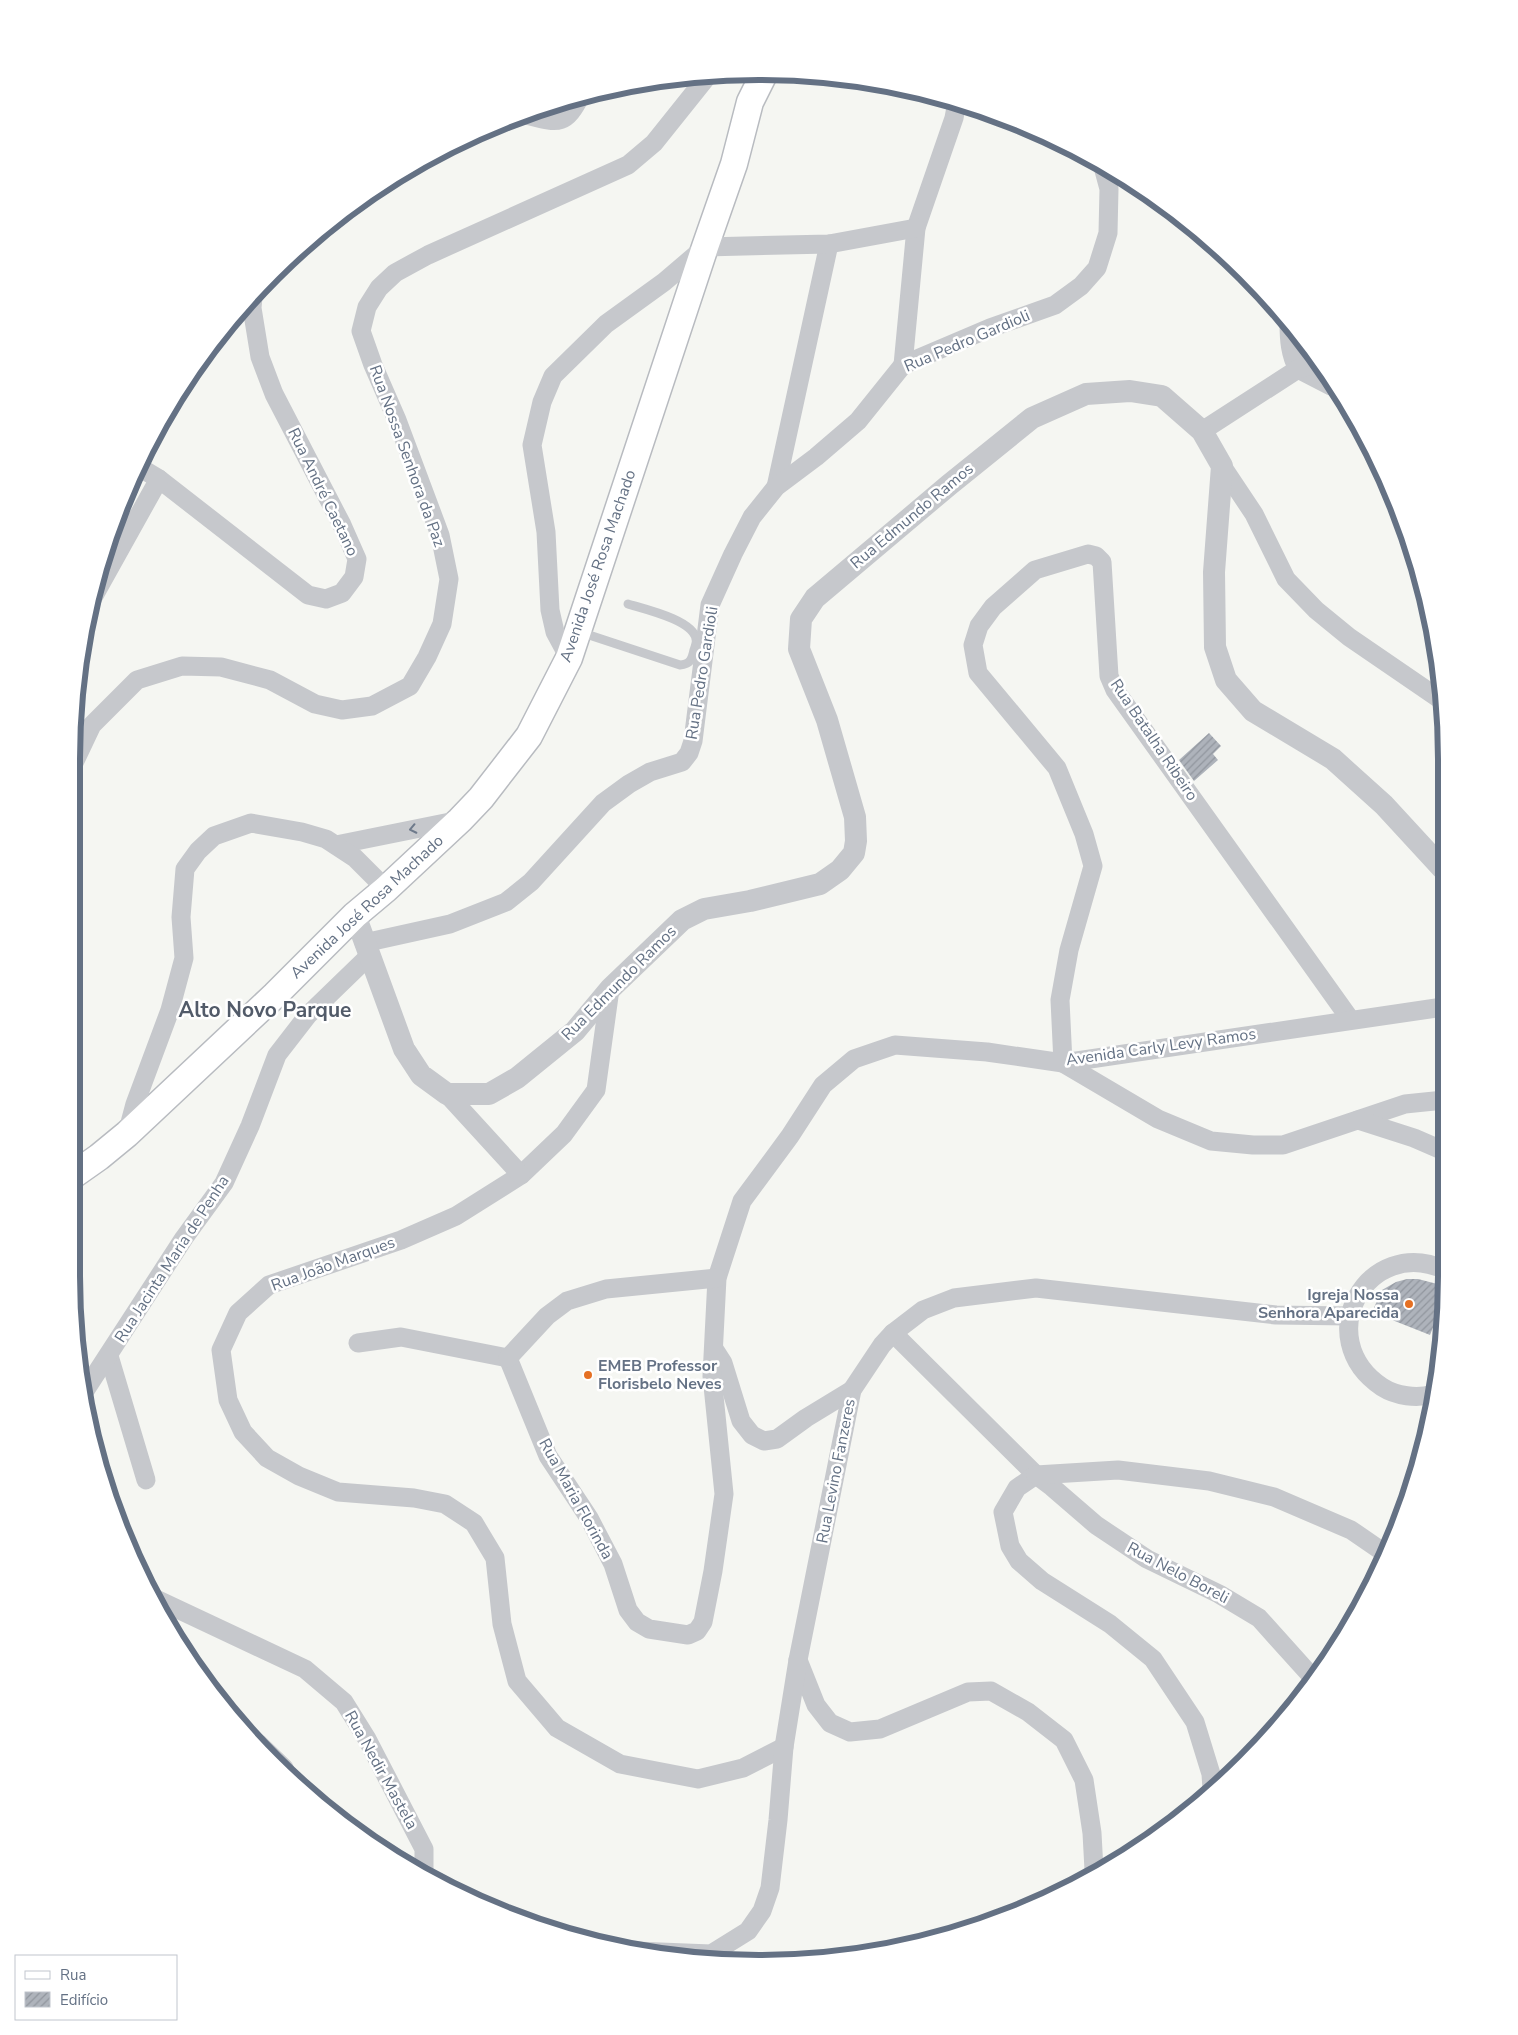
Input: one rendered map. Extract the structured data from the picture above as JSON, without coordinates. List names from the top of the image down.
{
  "streets": {
    "main road": ["Avenida José Rosa Machado"],
    "street": [
      "Rua Pedro Gardioli",
      "Rua Nossa Senhora da Paz",
      "Rua André Caetano",
      "Rua Edmundo Ramos",
      "Rua Batalha Ribeiro",
      "Avenida Carly Levy Ramos",
      "Rua Jacinta Maria de Penha",
      "Rua João Marques",
      "Rua Levino Fanzeres",
      "Rua Maria Florinda",
      "Rua Nelo Boreli",
      "Rua Nedir Mastela"
    ]
  },
  "crossings": [
    ["Rua Pedro Gardioli", "Rua Jacinta Maria de Penha"],
    ["Rua Edmundo Ramos", "Rua João Marques"],
    ["Rua Batalha Ribeiro", "Avenida Carly Levy Ramos"],
    ["Avenida Carly Levy Ramos", "Rua Maria Florinda"],
    ["Rua João Marques", "Rua Levino Fanzeres"],
    ["Rua Levino Fanzeres", "Rua Nelo Boreli"]
  ],
  "districts": ["Alto Novo Parque"],
  "places": ["Igreja Nossa Senhora Aparecida", "EMEB Professor Florisbelo Neves"],
  "legend": ["Rua", "Edifício"]
}
